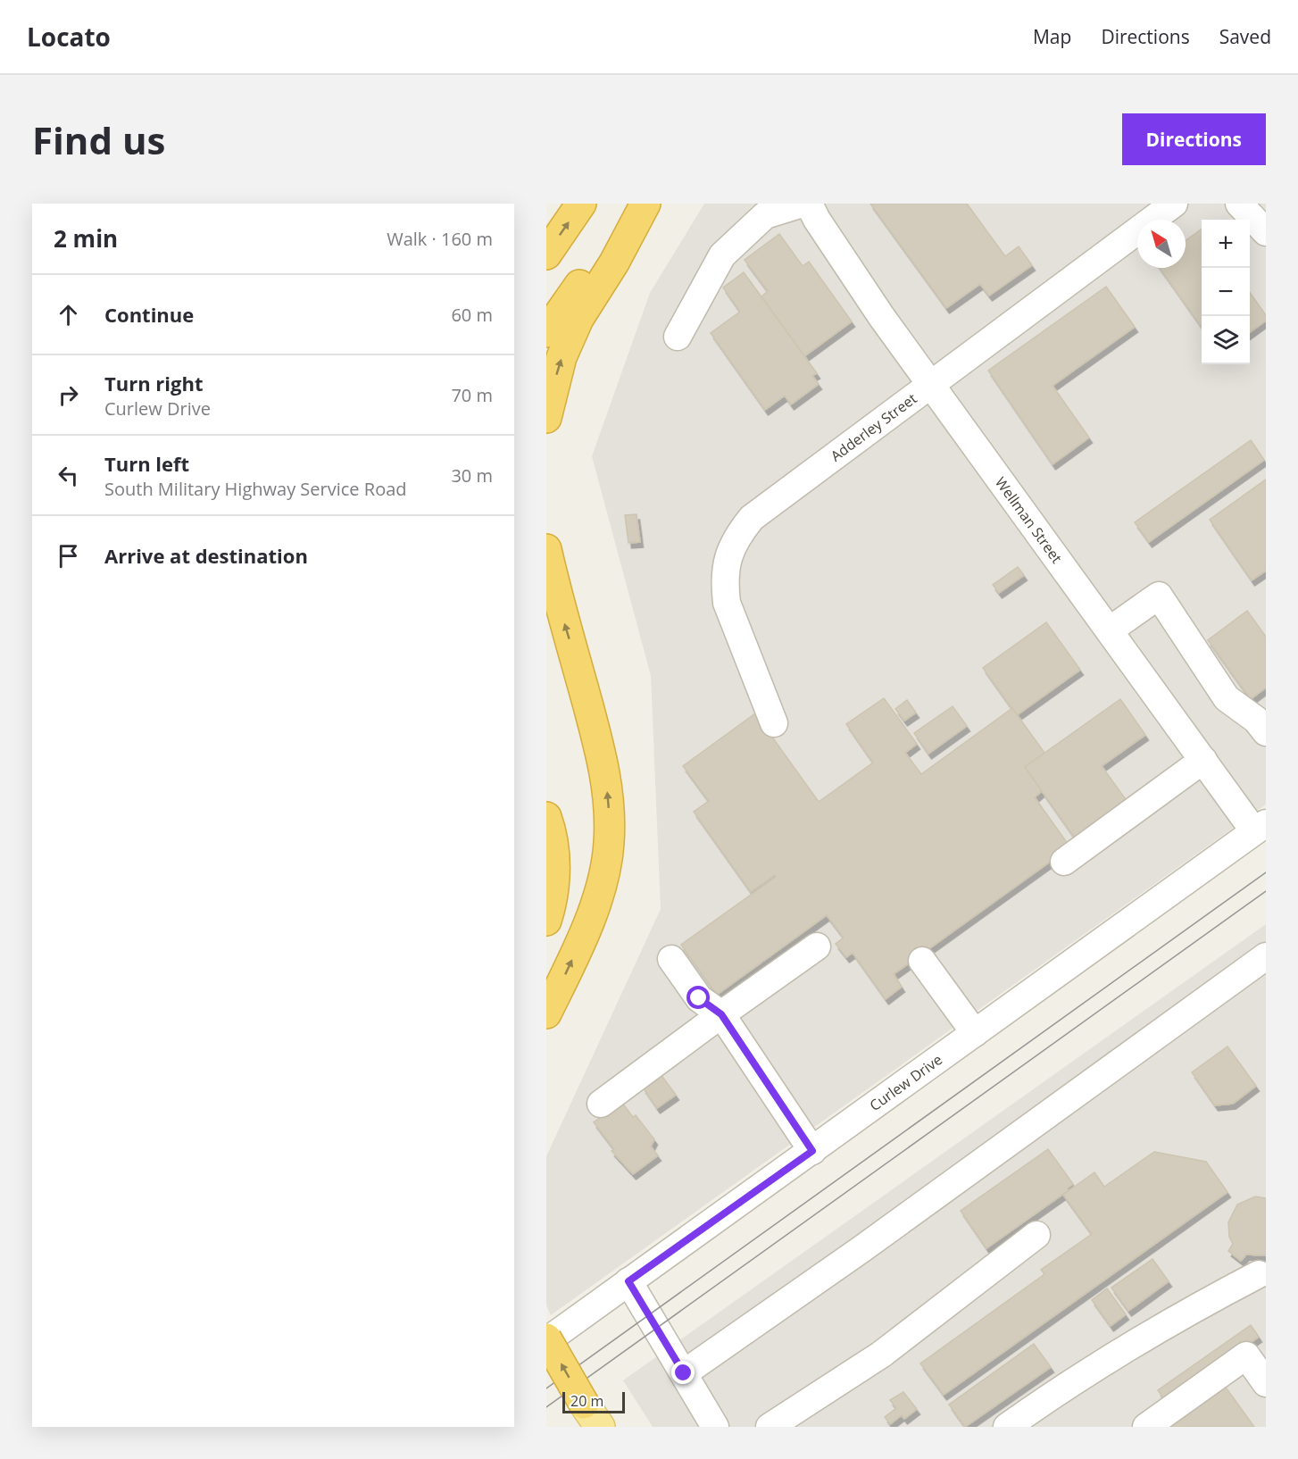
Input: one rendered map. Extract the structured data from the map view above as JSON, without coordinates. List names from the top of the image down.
{
  "streets": {
    "street": ["Adderley Street", "Wellman Street", "Curlew Drive"]
  },
  "crossings": [
    ["Adderley Street", "Wellman Street"],
    ["Wellman Street", "Curlew Drive"]
  ],
  "scale_bar": "20 m",
  "north": "top left",
  "page": {
    "header": "Locato",
    "nav": ["Map", "Directions", "Saved"],
    "buttons": "Directions",
    "title": "Find us",
    "heading": ["2 min", "Walk · 160 m"],
    "map_buttons": ["+", "−"],
    "list": [
      ["Continue", "60 m"],
      ["Turn right", "Curlew Drive", "70 m"],
      ["Turn left", "South Military Highway Service Road", "30 m"],
      "Arrive at destination"
    ],
    "scale": "20 m"
  }
}
